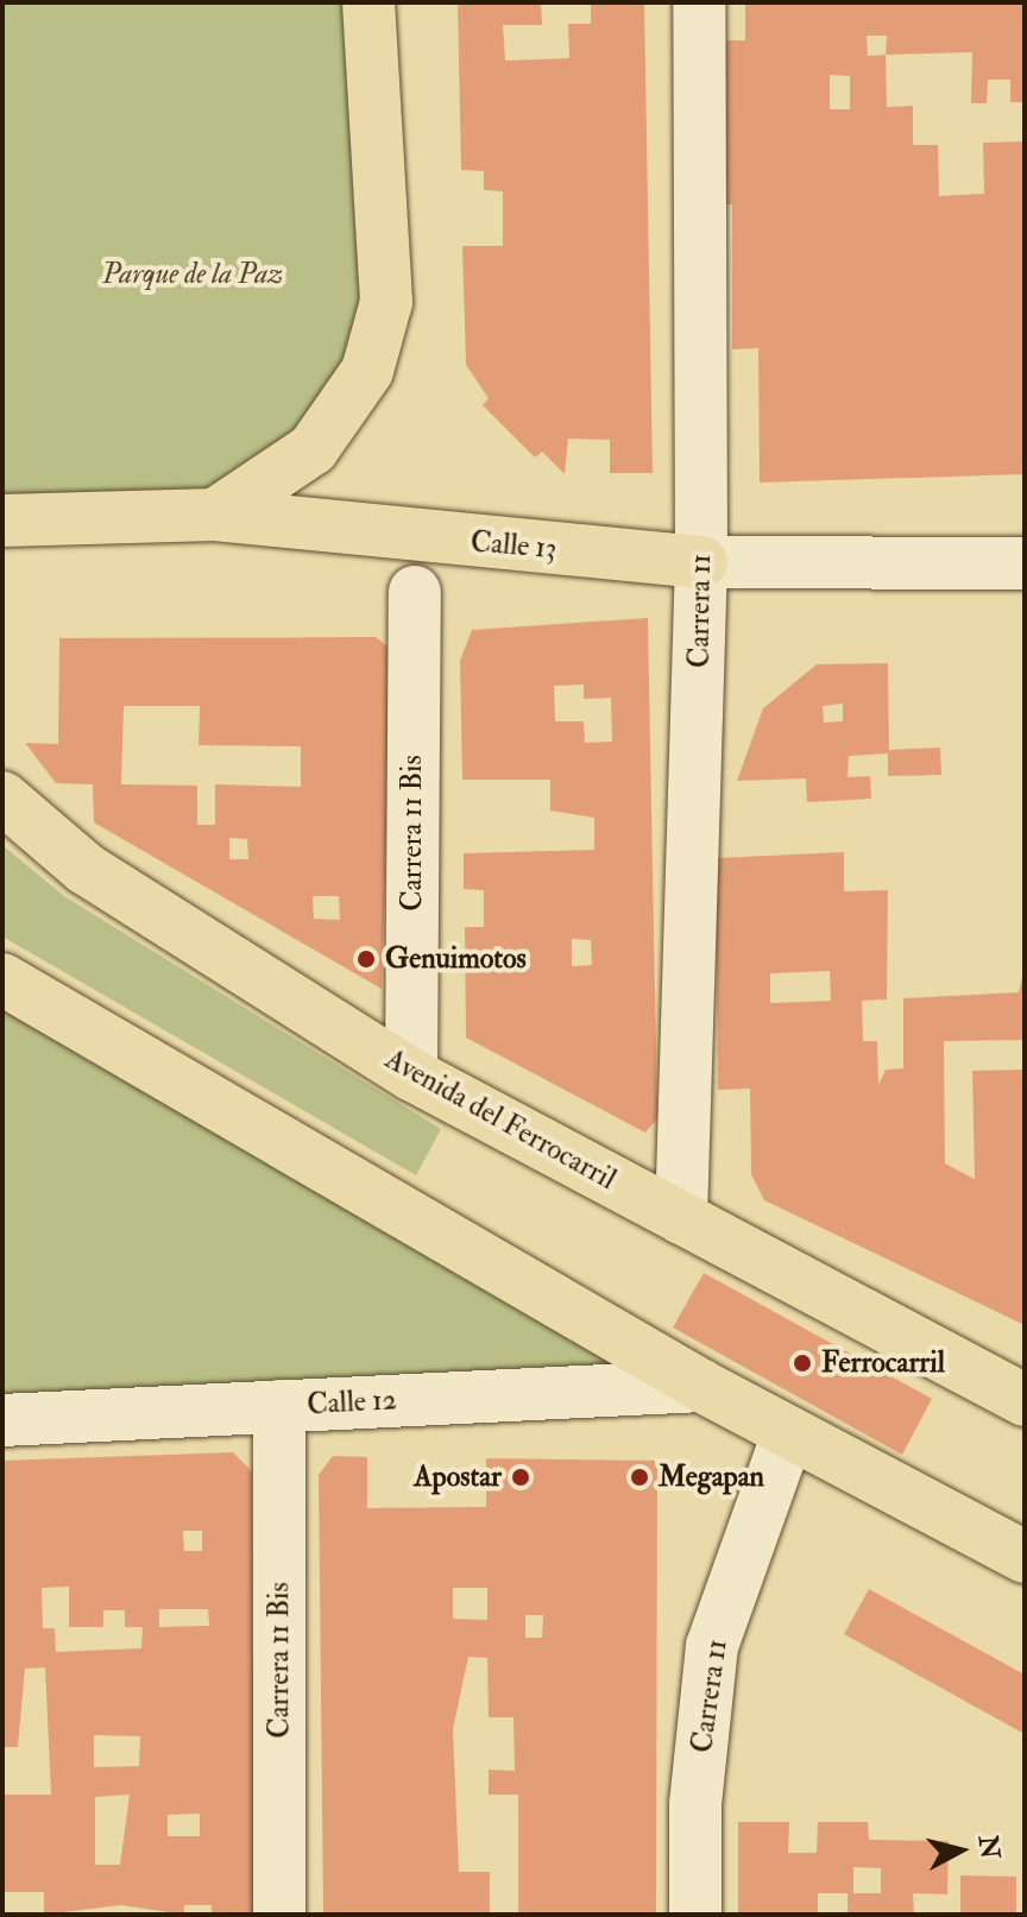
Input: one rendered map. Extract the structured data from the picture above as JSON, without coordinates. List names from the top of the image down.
{
  "streets": {
    "main road": ["Calle 13", "Avenida del Ferrocarril"],
    "street": ["Carrera 11", "Carrera 11 Bis", "Calle 12"]
  },
  "crossings": [
    ["Calle 13", "Carrera 11"],
    ["Carrera 11", "Avenida del Ferrocarril"],
    ["Carrera 11 Bis", "Avenida del Ferrocarril"],
    ["Carrera 11 Bis", "Calle 12"]
  ],
  "parks": ["Parque de la Paz"],
  "places": [
    "Genuimotos",
    "Ferrocarril",
    "Apostar",
    "Megapan"
  ],
  "north": "right"
}
